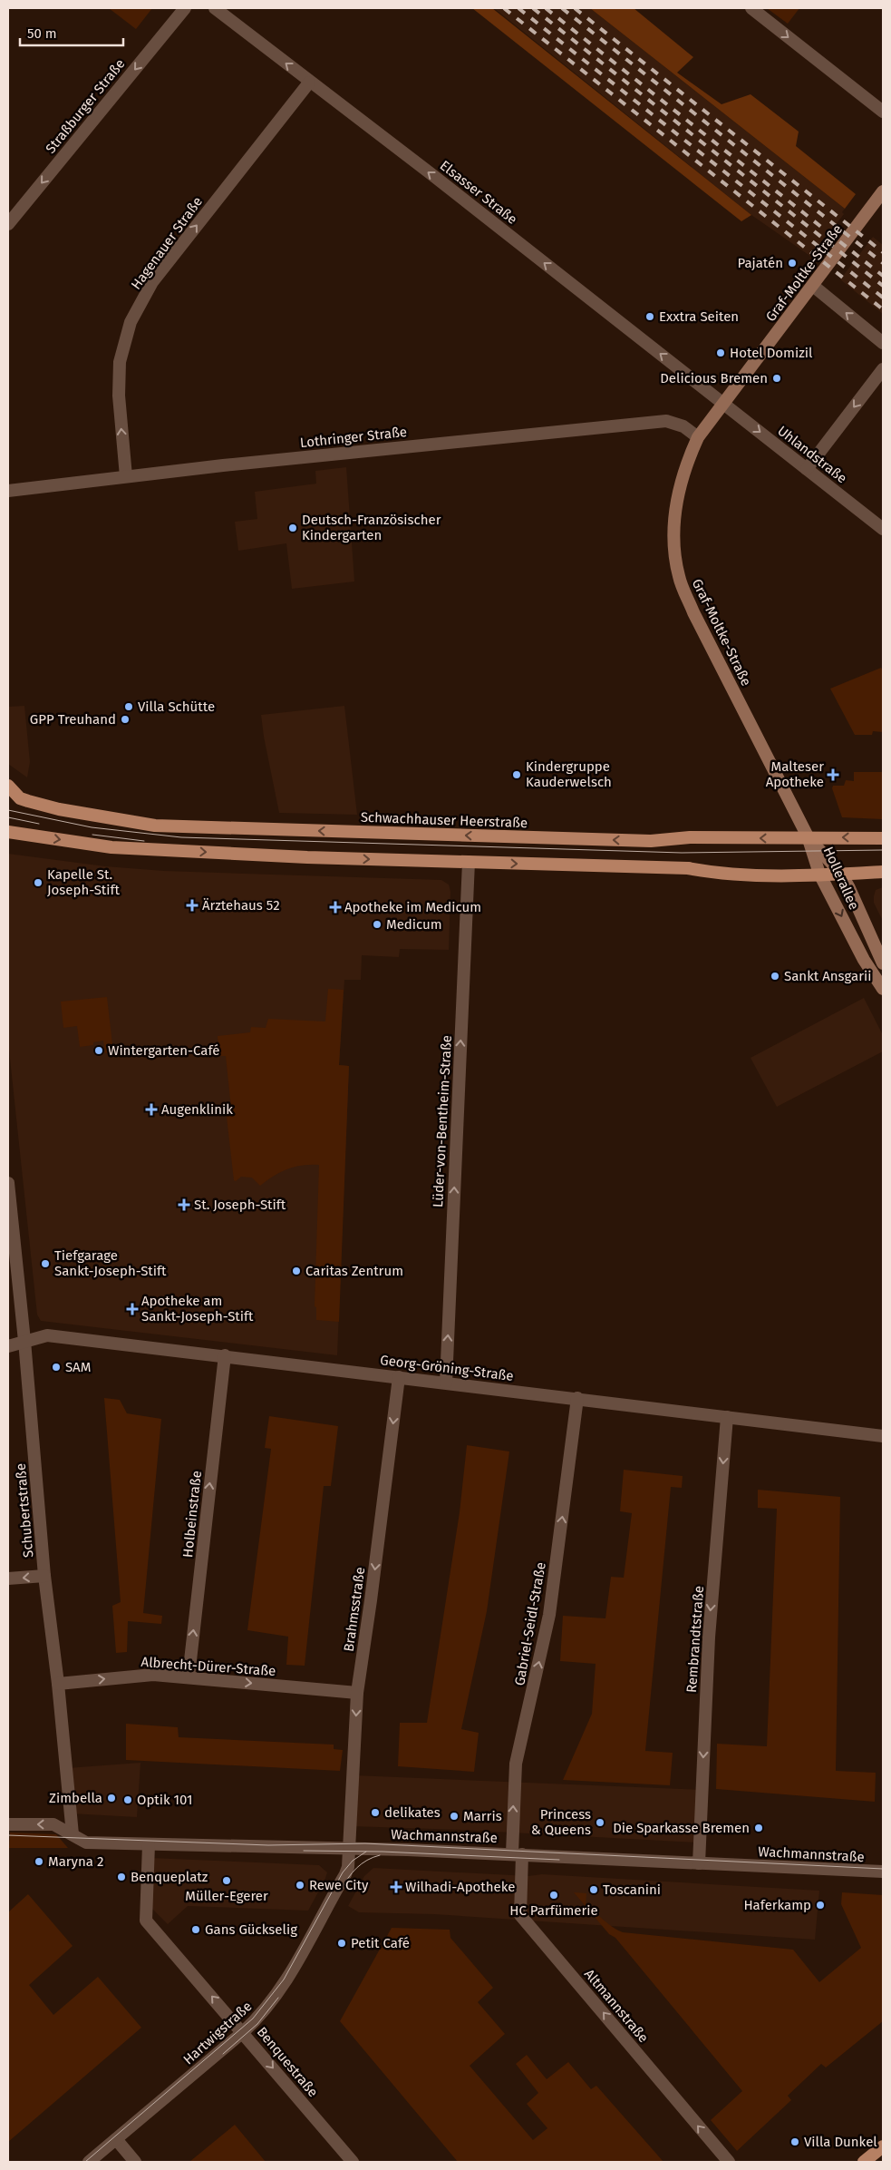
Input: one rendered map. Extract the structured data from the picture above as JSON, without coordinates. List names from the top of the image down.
{
  "streets": {
    "main road": ["Graf-Moltke-Straße", "Schwachhauser Heerstraße", "Hollerallee"],
    "street": [
      "Straßburger Straße",
      "Elsasser Straße",
      "Hagenauer Straße",
      "Lothringer Straße",
      "Uhlandstraße",
      "Lüder-von-Bentheim-Straße",
      "Georg-Gröning-Straße",
      "Schubertstraße",
      "Holbeinstraße",
      "Brahmsstraße",
      "Gabriel-Seidl-Straße",
      "Rembrandtstraße",
      "Albrecht-Dürer-Straße",
      "Wachmannstraße",
      "Altmannstraße",
      "Hartwigstraße",
      "Benquestraße"
    ]
  },
  "crossings": [
    ["Elsasser Straße", "Hagenauer Straße"],
    ["Elsasser Straße", "Graf-Moltke-Straße"],
    ["Elsasser Straße", "Uhlandstraße"],
    ["Hagenauer Straße", "Lothringer Straße"],
    ["Graf-Moltke-Straße", "Lothringer Straße"],
    ["Graf-Moltke-Straße", "Uhlandstraße"],
    ["Graf-Moltke-Straße", "Schwachhauser Heerstraße"],
    ["Graf-Moltke-Straße", "Hollerallee"],
    ["Schwachhauser Heerstraße", "Hollerallee"],
    ["Lüder-von-Bentheim-Straße", "Georg-Gröning-Straße"],
    ["Georg-Gröning-Straße", "Schubertstraße"],
    ["Georg-Gröning-Straße", "Holbeinstraße"],
    ["Georg-Gröning-Straße", "Brahmsstraße"],
    ["Georg-Gröning-Straße", "Gabriel-Seidl-Straße"],
    ["Georg-Gröning-Straße", "Rembrandtstraße"],
    ["Schubertstraße", "Albrecht-Dürer-Straße"],
    ["Schubertstraße", "Wachmannstraße"],
    ["Holbeinstraße", "Albrecht-Dürer-Straße"],
    ["Brahmsstraße", "Albrecht-Dürer-Straße"],
    ["Brahmsstraße", "Wachmannstraße"],
    ["Brahmsstraße", "Hartwigstraße"],
    ["Gabriel-Seidl-Straße", "Wachmannstraße"],
    ["Gabriel-Seidl-Straße", "Altmannstraße"],
    ["Rembrandtstraße", "Wachmannstraße"],
    ["Wachmannstraße", "Altmannstraße"],
    ["Wachmannstraße", "Hartwigstraße"],
    ["Wachmannstraße", "Benquestraße"],
    ["Hartwigstraße", "Benquestraße"]
  ],
  "one_way": [
    "Straßburger Straße",
    "Elsasser Straße",
    "Hagenauer Straße",
    "Uhlandstraße",
    "Lüder-von-Bentheim-Straße",
    "Holbeinstraße",
    "Brahmsstraße",
    "Gabriel-Seidl-Straße",
    "Rembrandtstraße",
    "Albrecht-Dürer-Straße",
    "Altmannstraße"
  ],
  "places": {
    "other": [
      "Pajatén",
      "Exxtra Seiten",
      "Hotel Domizil",
      "Delicious Bremen",
      "Deutsch-Französischer Kindergarten",
      "Villa Schütte",
      "GPP Treuhand",
      "Kindergruppe Kauderwelsch",
      "Kapelle St. Joseph-Stift",
      "Medicum",
      "Sankt Ansgarii",
      "Wintergarten-Café",
      "Tiefgarage Sankt-Joseph-Stift",
      "Caritas Zentrum",
      "SAM",
      "Zimbella",
      "Optik 101",
      "delikates",
      "Marris",
      "Princess & Queens",
      "Die Sparkasse Bremen",
      "Maryna 2",
      "Benqueplatz",
      "Müller-Egerer",
      "Rewe City",
      "Toscanini",
      "HC Parfümerie",
      "Haferkamp",
      "Gans Gückselig",
      "Petit Café",
      "Villa Dunkel"
    ],
    "health": [
      "Malteser Apotheke",
      "Ärztehaus 52",
      "Apotheke im Medicum",
      "Augenklinik",
      "St. Joseph-Stift",
      "Apotheke am Sankt-Joseph-Stift",
      "Wilhadi-Apotheke"
    ]
  },
  "scale_bar": "50 m"
}
